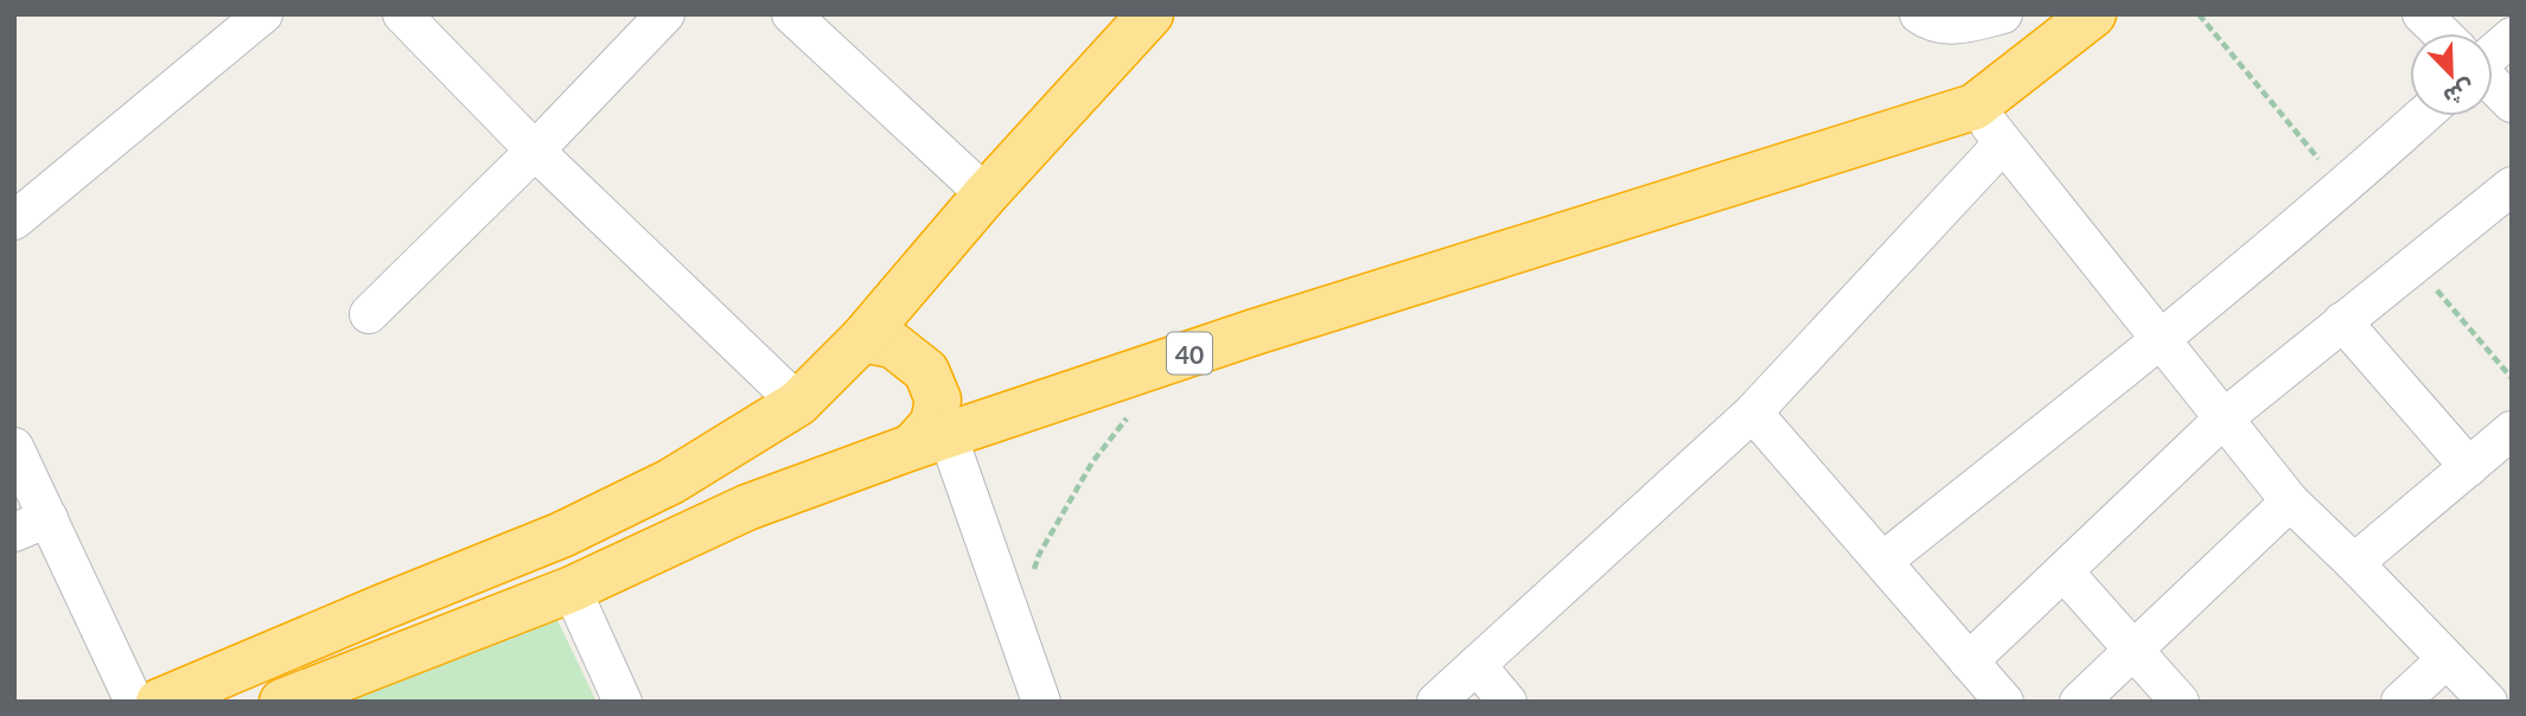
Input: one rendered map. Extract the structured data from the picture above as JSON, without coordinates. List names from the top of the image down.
{
  "streets": {
    "highway": ["40"]
  },
  "north": "bottom right"
}
